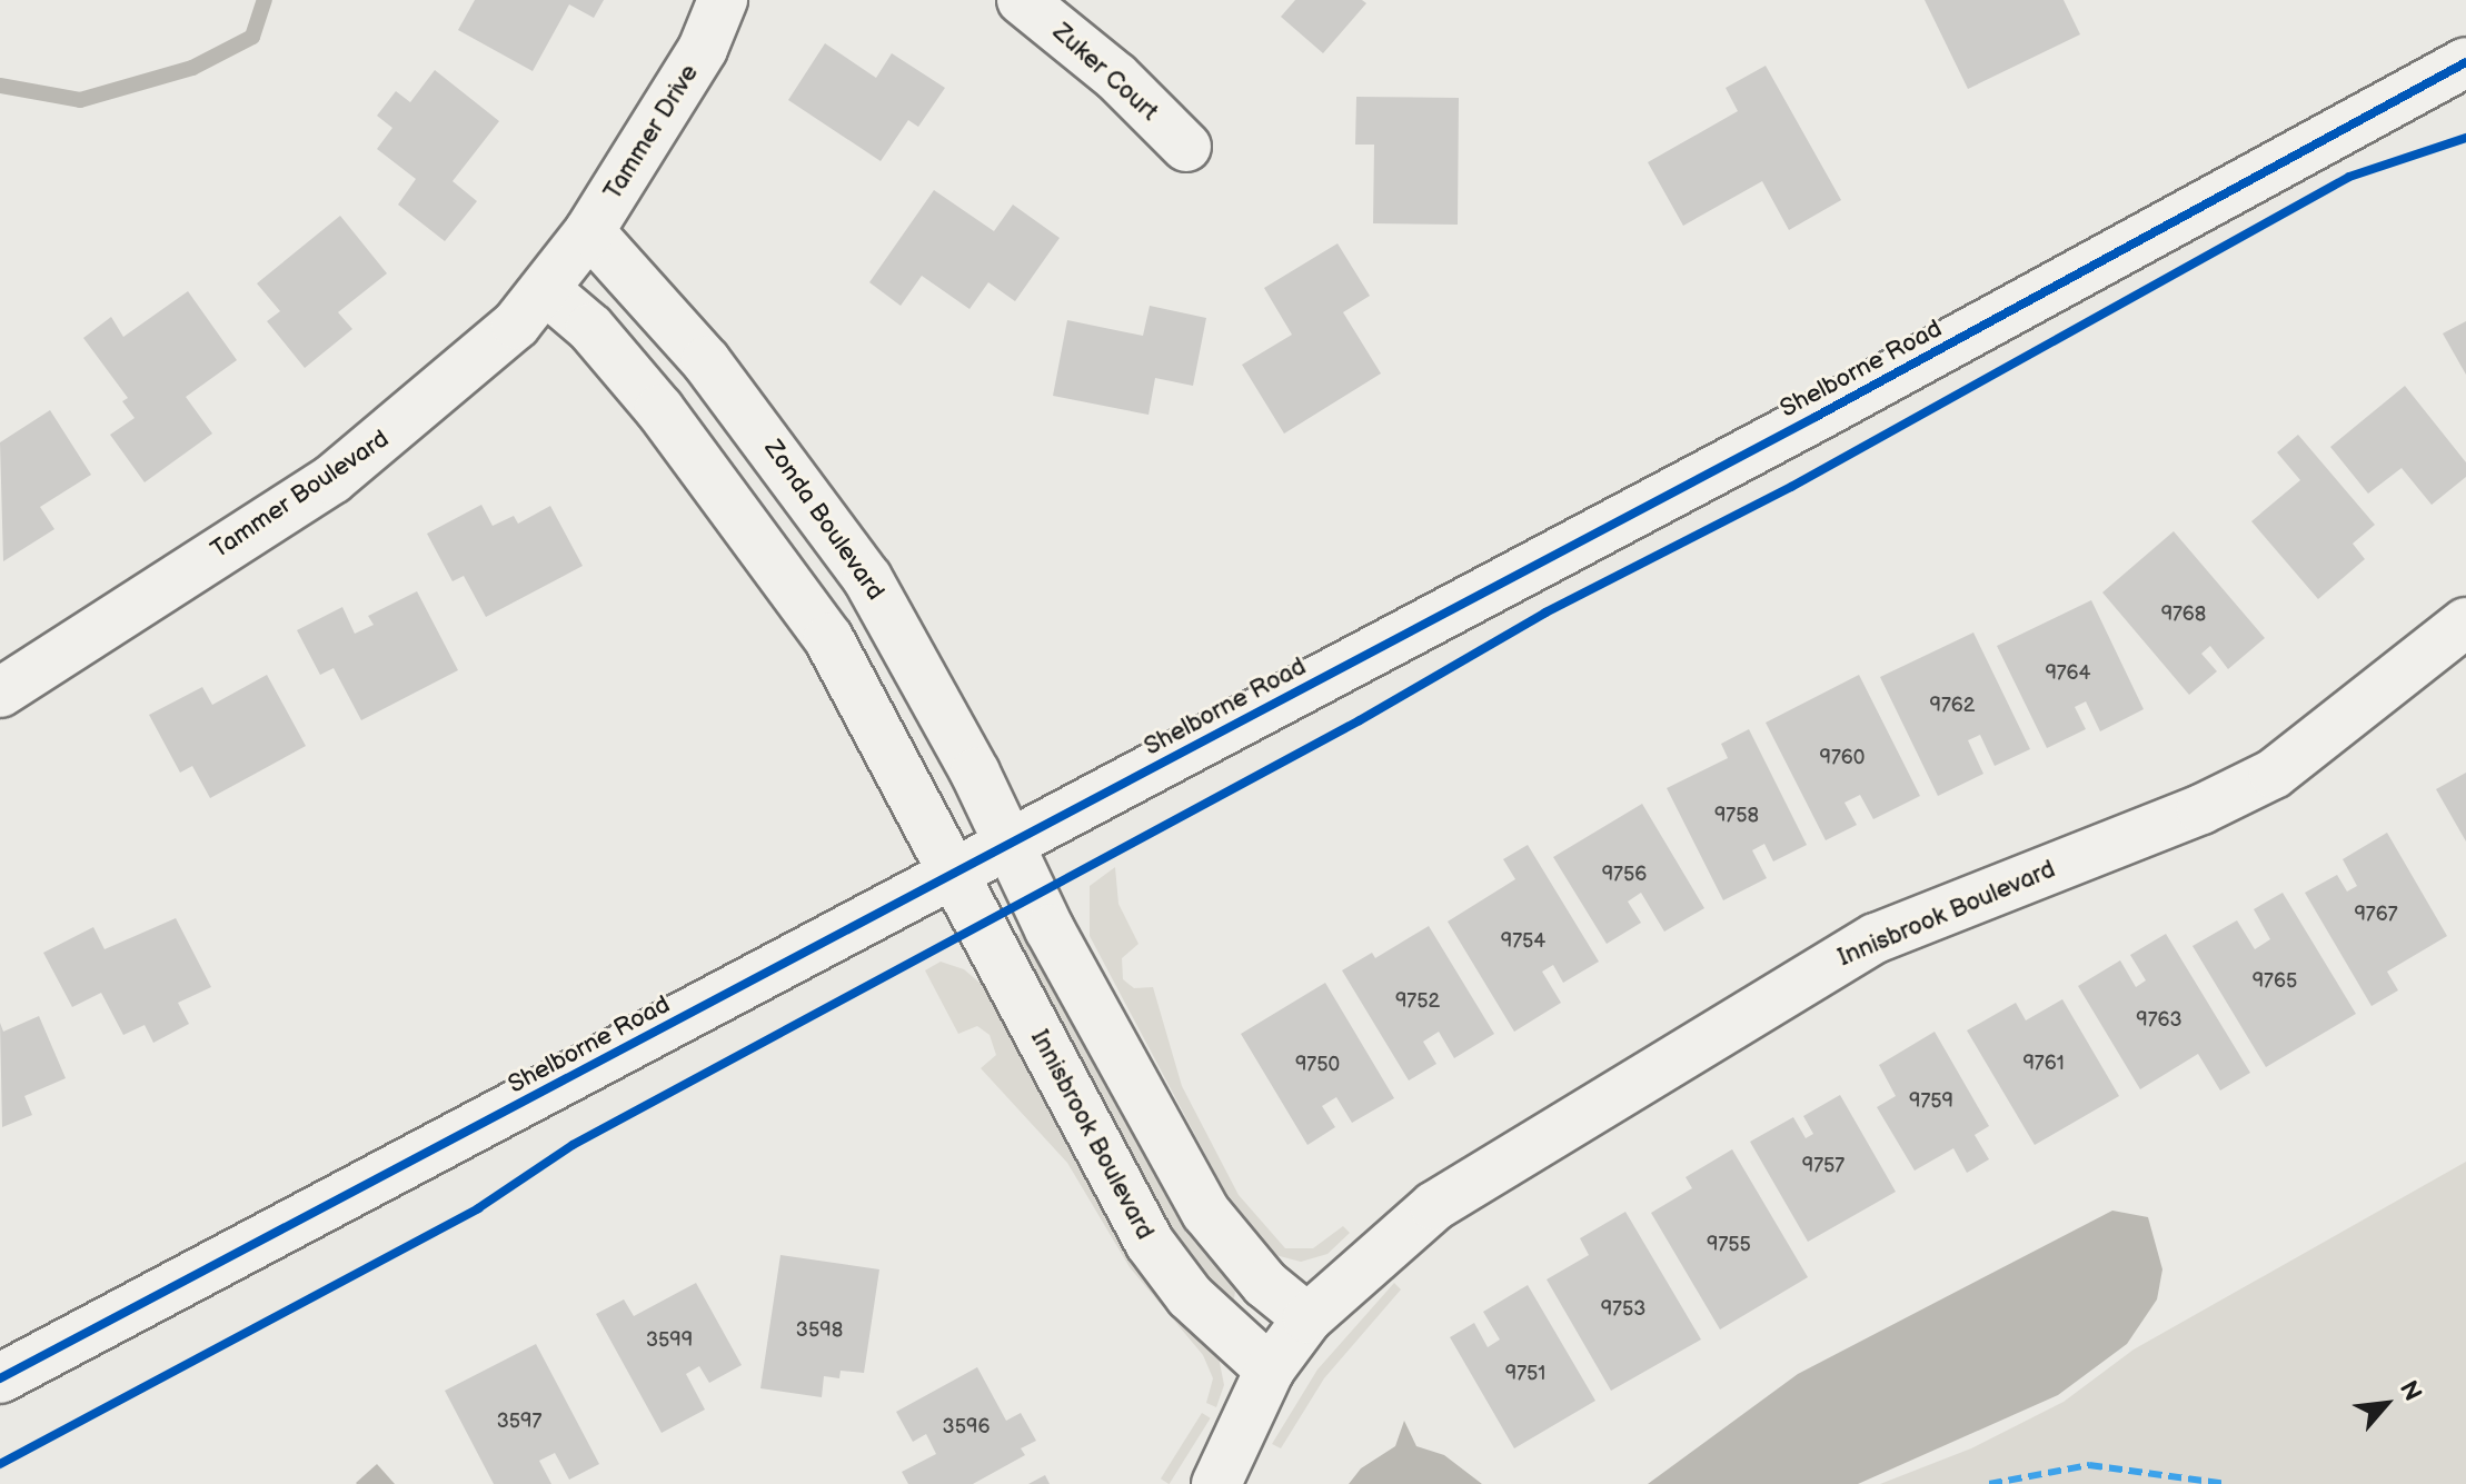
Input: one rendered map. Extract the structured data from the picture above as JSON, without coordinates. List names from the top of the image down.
{
  "streets": {
    "street": [
      "Zuker Court",
      "Tammer Drive",
      "Shelborne Road",
      "Tammer Boulevard",
      "Zonda Boulevard",
      "Innisbrook Boulevard"
    ]
  },
  "crossings": [
    ["Tammer Drive", "Tammer Boulevard"],
    ["Tammer Drive", "Zonda Boulevard"],
    ["Shelborne Road", "Zonda Boulevard"],
    ["Shelborne Road", "Innisbrook Boulevard"],
    ["Tammer Boulevard", "Zonda Boulevard"]
  ],
  "house_numbers": [
    "9768",
    "9764",
    "9762",
    "9760",
    "9758",
    "9756",
    "9767",
    "9754",
    "9765",
    "9752",
    "9763",
    "9761",
    "9750",
    "9759",
    "9757",
    "9755",
    "9753",
    "3598",
    "3599",
    "9751",
    "3597",
    "3596"
  ],
  "north": "top right"
}
